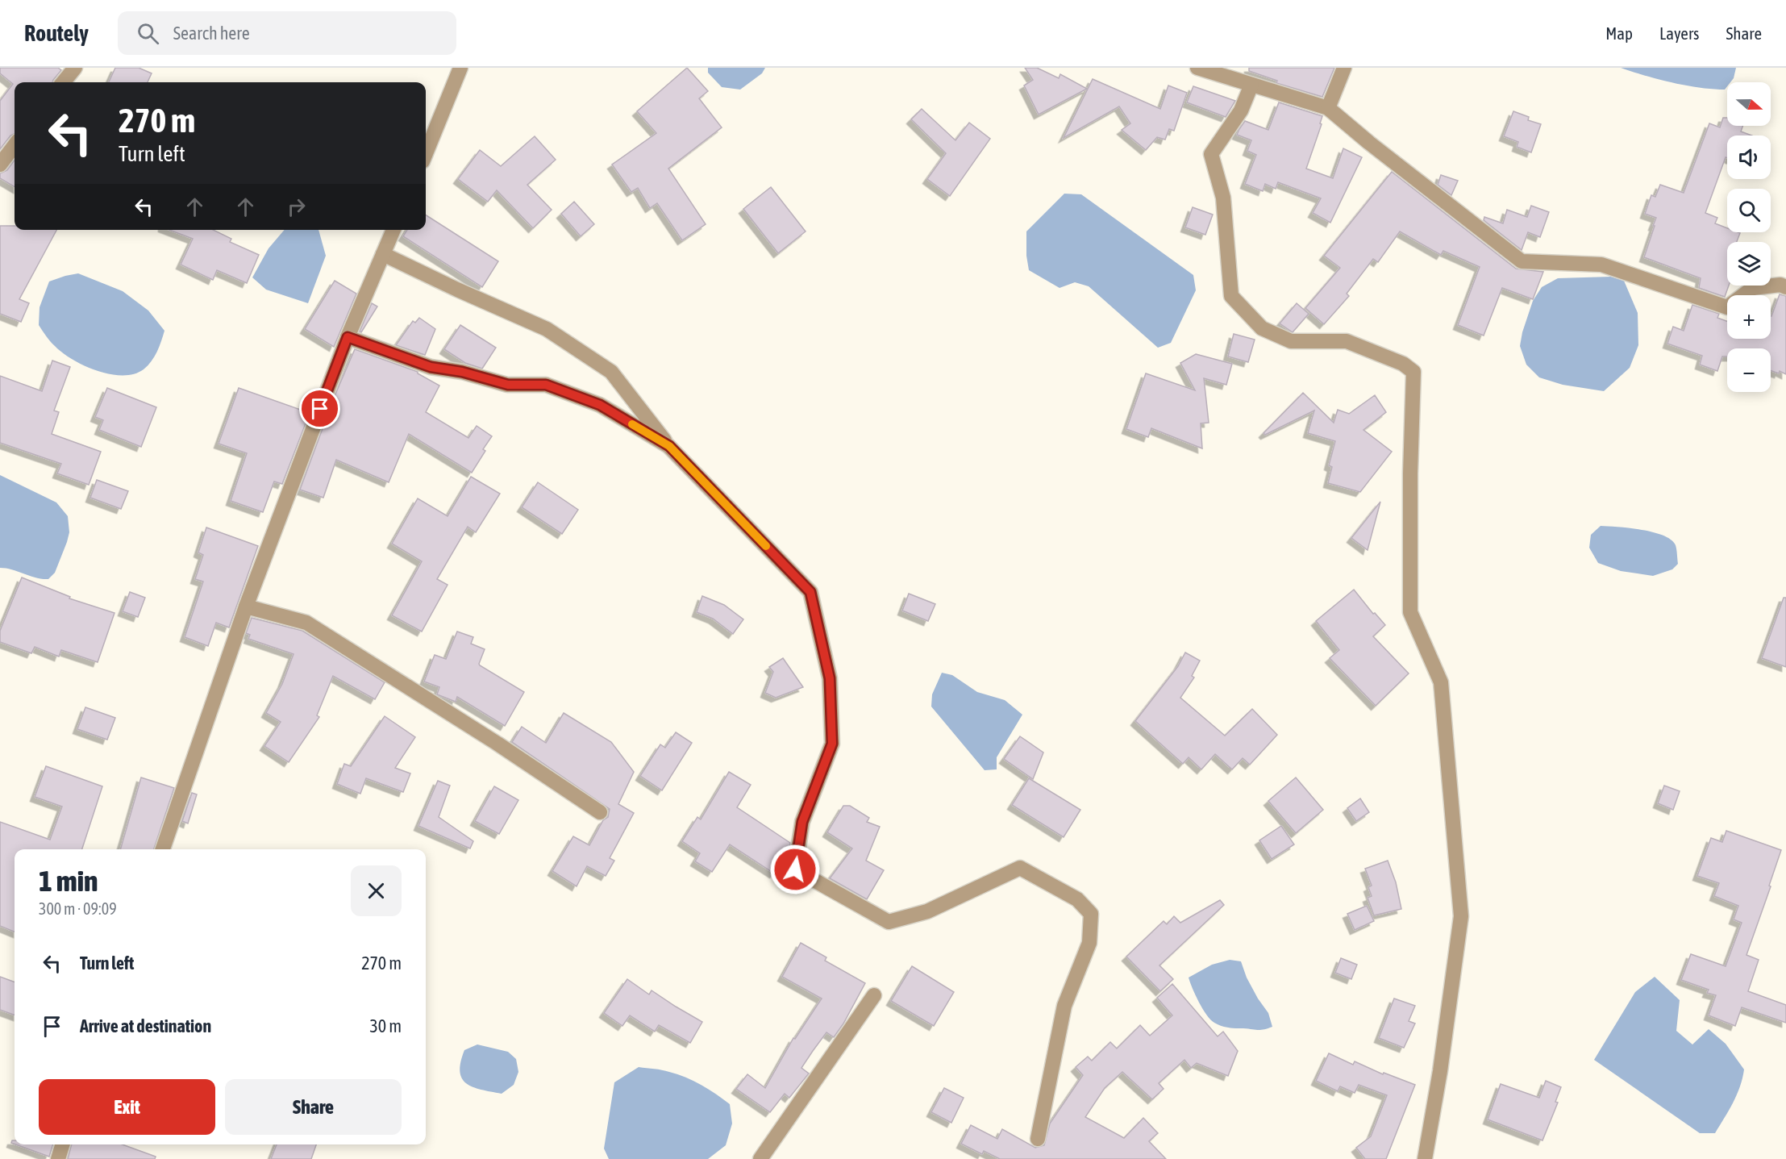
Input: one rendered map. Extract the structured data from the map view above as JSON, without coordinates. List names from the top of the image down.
{
  "north": "right",
  "page": {
    "header": "Routely",
    "search": "Search here",
    "nav": ["Map", "Layers", "Share"],
    "map_buttons": ["+", "−"],
    "turn": ["270 m", "Turn left"],
    "heading": ["1 min", "300 m · 09:09"],
    "list": [
      {
        "name": "Turn left",
        "value": "270 m"
      },
      {
        "name": "Arrive at destination",
        "value": "30 m"
      }
    ],
    "buttons": ["Exit", "Share"]
  }
}
